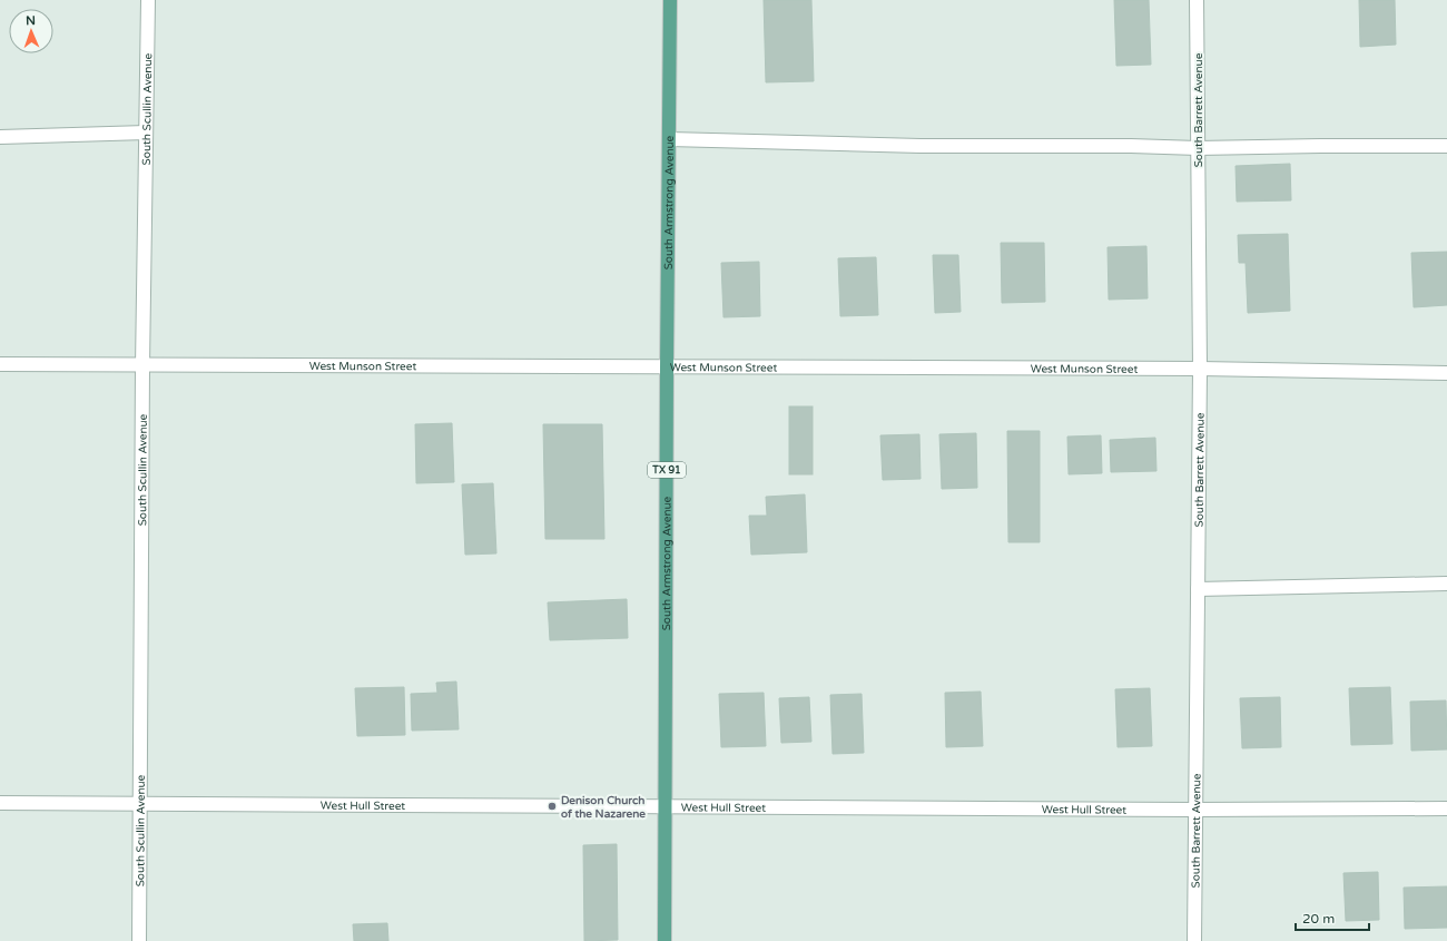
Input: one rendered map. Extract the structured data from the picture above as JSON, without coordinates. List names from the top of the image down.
{
  "streets": {
    "main road": ["South Armstrong Avenue", "TX 91"],
    "street": [
      "South Scullin Avenue",
      "South Barrett Avenue",
      "West Munson Street",
      "West Hull Street"
    ]
  },
  "crossings": [
    ["South Scullin Avenue", "West Munson Street"],
    ["South Scullin Avenue", "West Hull Street"],
    ["South Barrett Avenue", "West Munson Street"],
    ["South Barrett Avenue", "West Hull Street"],
    ["South Armstrong Avenue", "West Munson Street"],
    ["South Armstrong Avenue", "West Hull Street"]
  ],
  "places": ["Denison Church of the Nazarene"],
  "scale_bar": "20 m",
  "north": "top"
}
